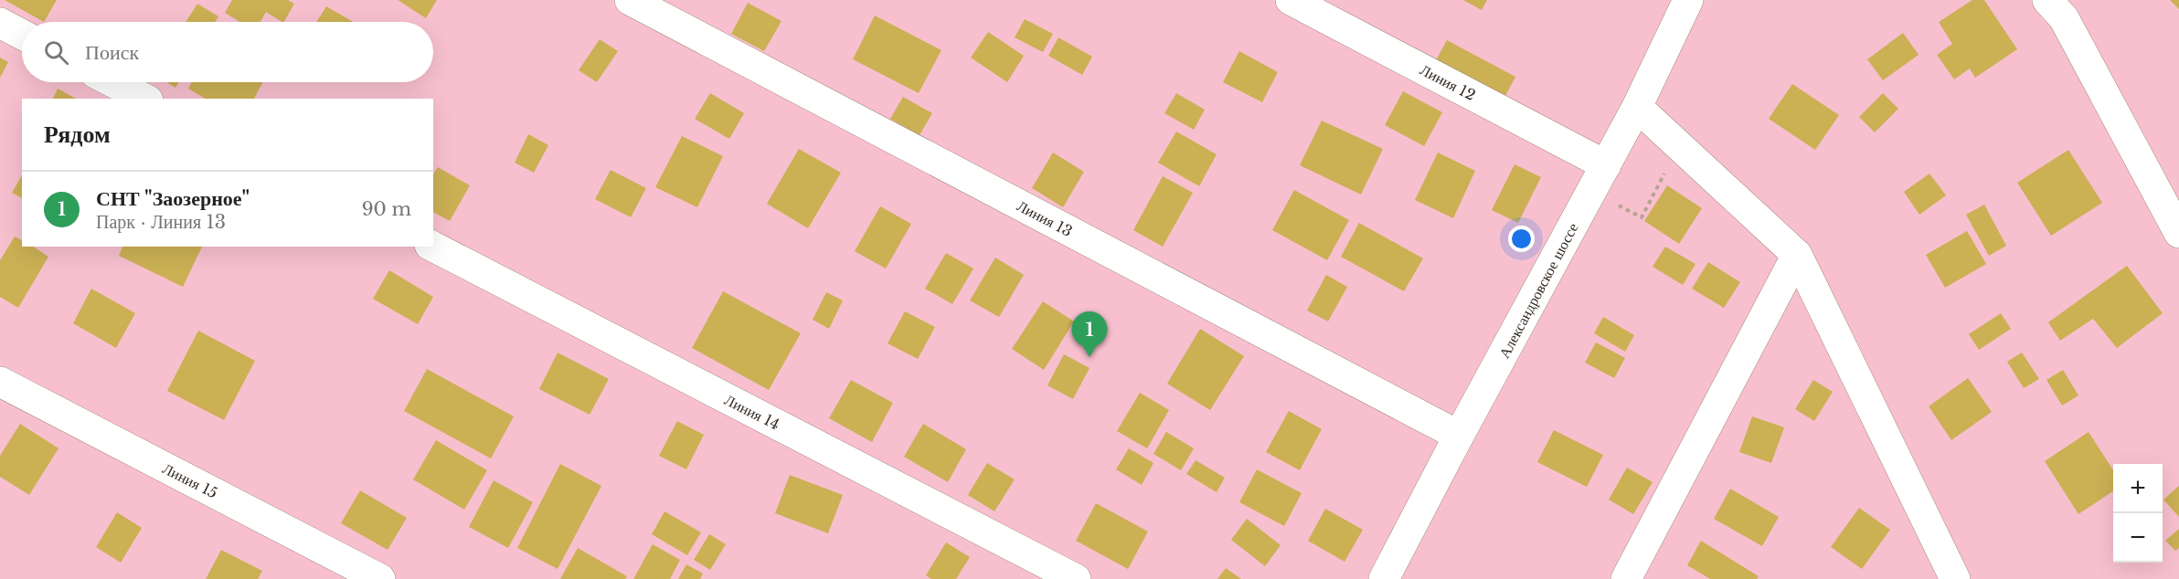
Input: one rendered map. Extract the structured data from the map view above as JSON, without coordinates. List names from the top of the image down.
{
  "streets": {
    "street": [
      "Линия 12",
      "Линия 13",
      "Александровское шоссе",
      "Линия 14",
      "Линия 15"
    ]
  },
  "crossings": [
    ["Линия 12", "Александровское шоссе"],
    ["Линия 13", "Александровское шоссе"]
  ],
  "page": {
    "search": "Поиск",
    "heading": "Рядом",
    "list": [
      {
        "mark": "1",
        "name": "СНТ \"Заозерное\"",
        "note": "Парк · Линия 13",
        "value": "90 m"
      }
    ],
    "pins": "1",
    "map_buttons": ["+", "−"]
  }
}
